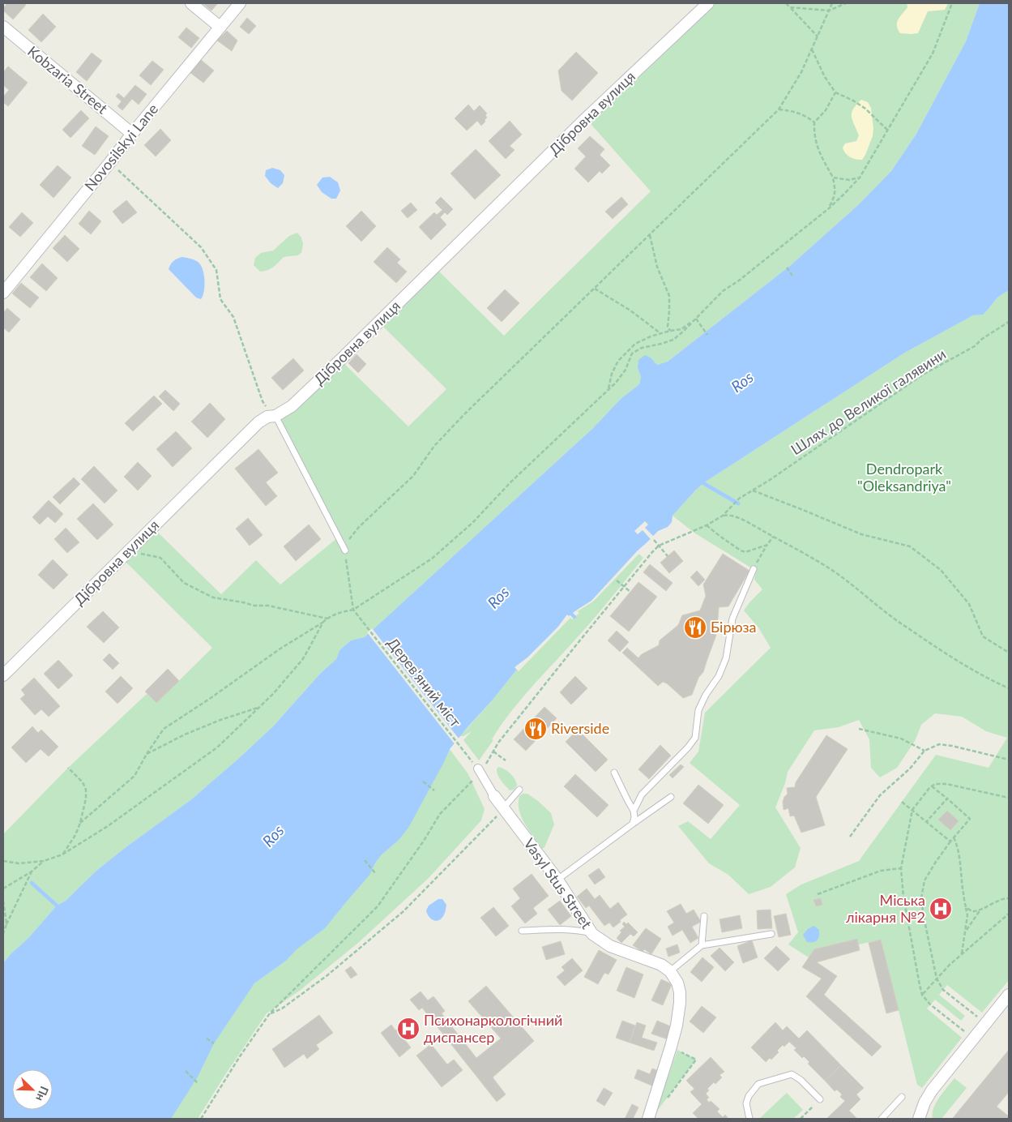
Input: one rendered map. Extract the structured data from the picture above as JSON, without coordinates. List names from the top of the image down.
{
  "streets": {
    "street": [
      "Kobzaria Street",
      "Дібровна вулиця",
      "Novosilskyi Lane",
      "Vasyl Stus Street"
    ],
    "path": ["Шлях до Великої галявини", "Дерев'яний міст"]
  },
  "crossings": [
    ["Kobzaria Street", "Novosilskyi Lane"]
  ],
  "water": ["Ros"],
  "parks": ["Dendropark \"Oleksandriya\""],
  "places": {
    "restaurant": ["Бірюза", "Riverside"],
    "hospital": ["Міська лікарня №2", "Психонаркологічний диспансер"]
  },
  "north": "bottom right"
}
